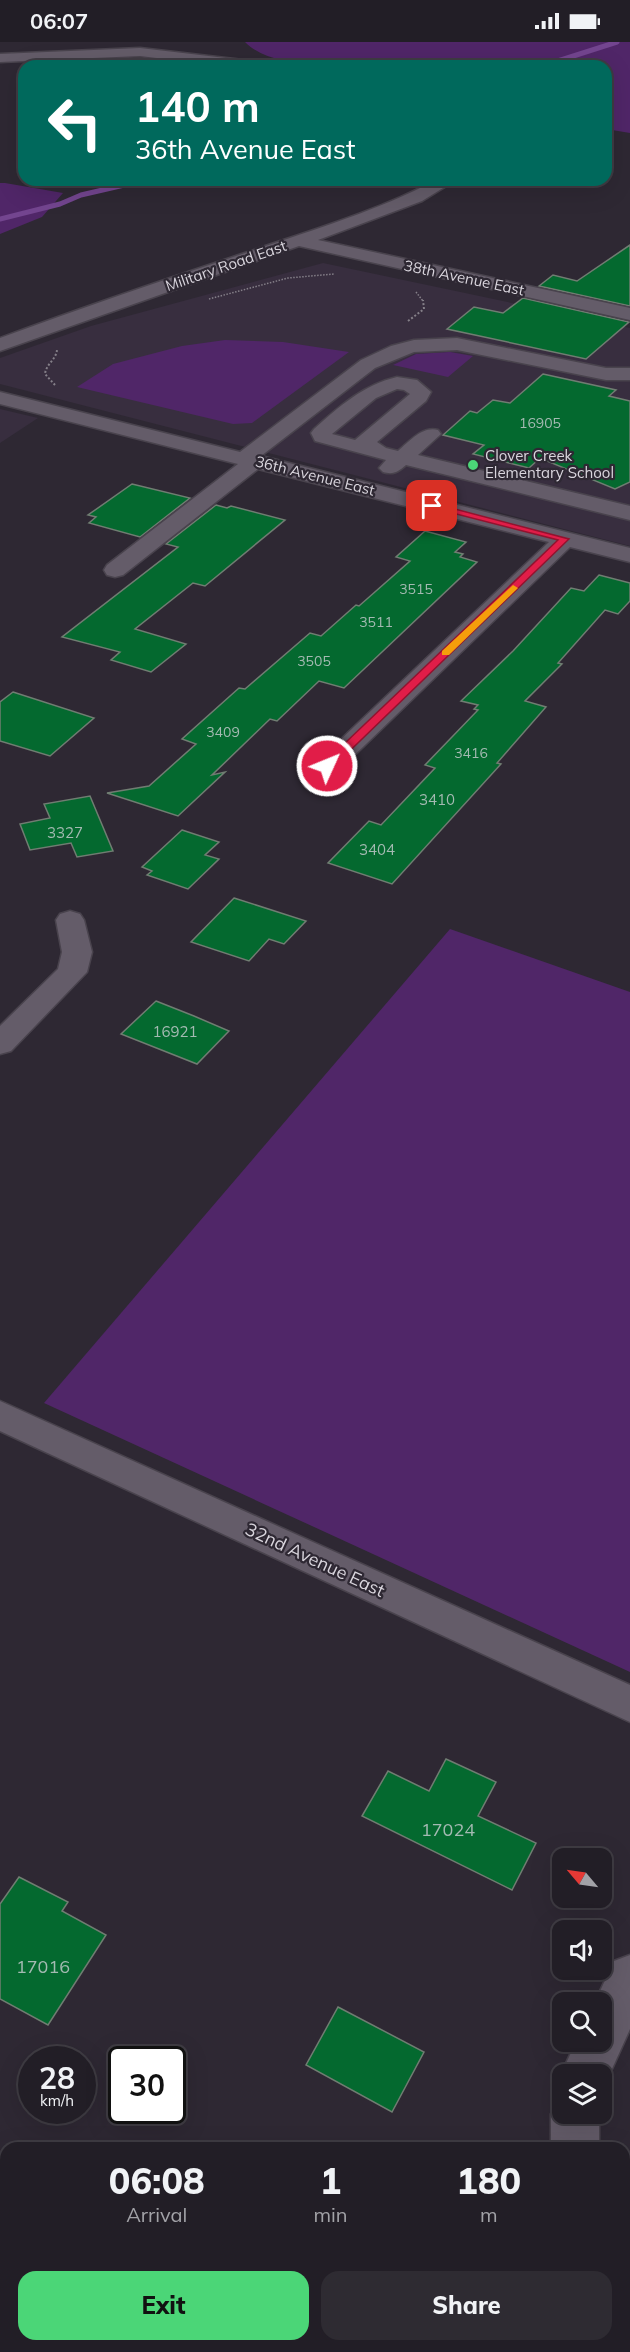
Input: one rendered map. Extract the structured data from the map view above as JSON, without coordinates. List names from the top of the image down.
{
  "streets": {
    "street": [
      "Military Road East",
      "38th Avenue East",
      "36th Avenue East",
      "32nd Avenue East"
    ]
  },
  "crossings": [
    ["Military Road East", "38th Avenue East"]
  ],
  "places": ["Clover Creek Elementary School"],
  "house_numbers": [
    "16905",
    "3515",
    "3511",
    "3505",
    "3409",
    "3416",
    "3410",
    "3327",
    "3404",
    "16921",
    "17024",
    "17016"
  ],
  "north": "top left",
  "page": {
    "status": "06:07",
    "turn": ["140 m", "36th Avenue East"],
    "speed": "28 km/h",
    "limit": "30",
    "eta": [
      "06:08",
      "Arrival",
      "1",
      "min",
      "180",
      "m"
    ],
    "buttons": ["Exit", "Share"]
  }
}
